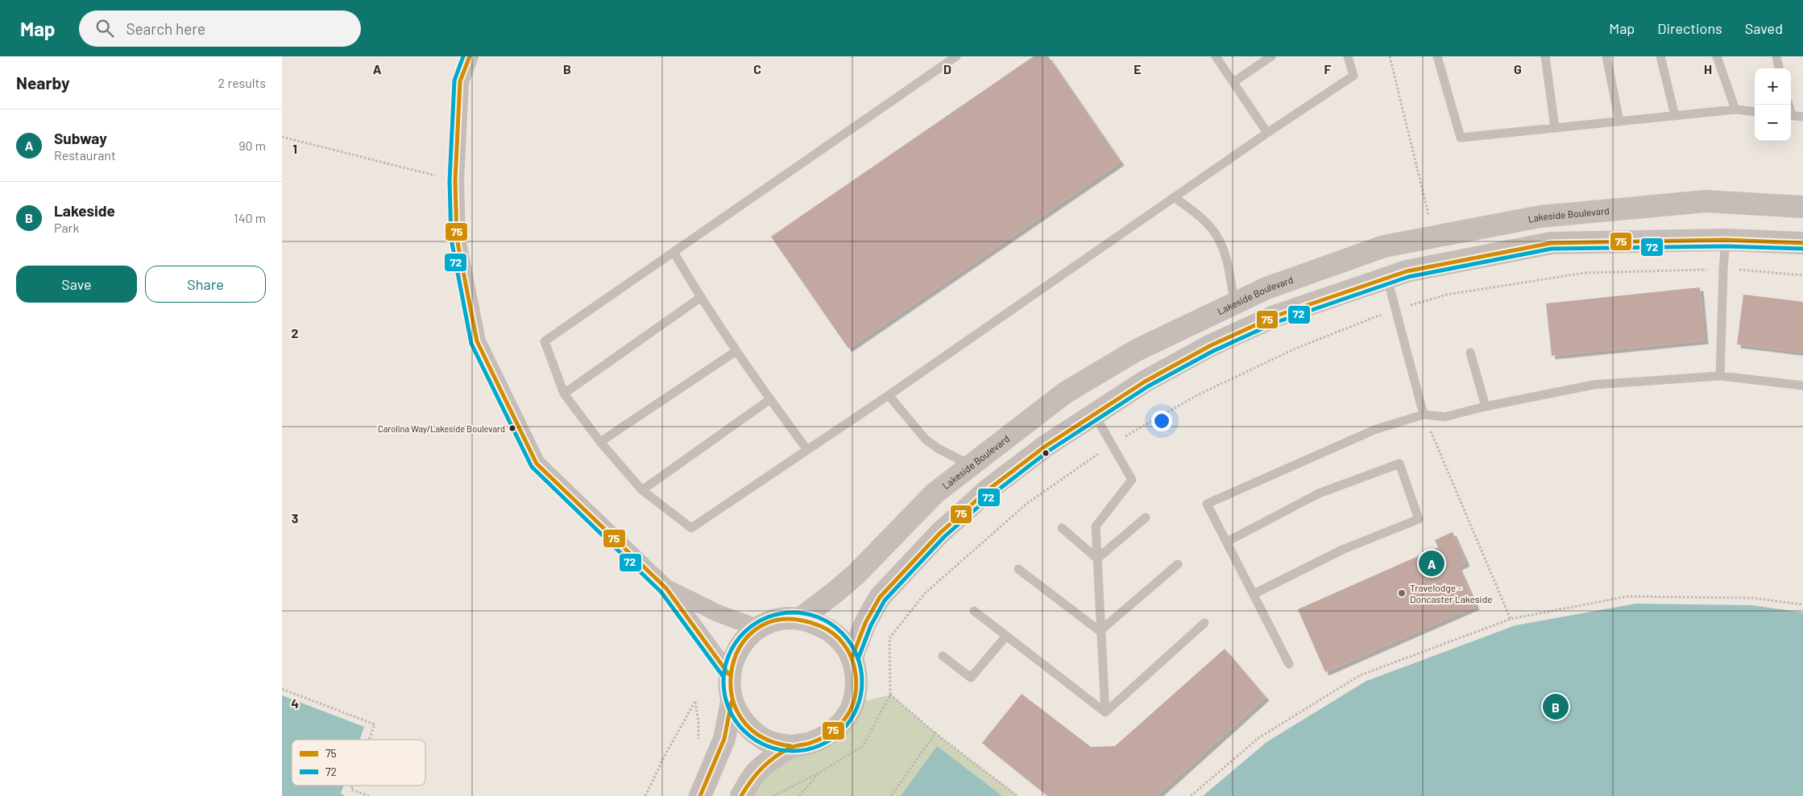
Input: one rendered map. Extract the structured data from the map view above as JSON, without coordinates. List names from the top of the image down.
{
  "streets": {
    "street": ["Lakeside Boulevard"]
  },
  "places": ["Carolina Way/Lakeside Boulevard", "Travelodge - Doncaster Lakeside"],
  "lines": ["transit line 75", "transit line 72"],
  "legend": ["75", "72"],
  "page": {
    "header": "Map",
    "search": "Search here",
    "nav": ["Map", "Directions", "Saved"],
    "heading": ["Nearby", "2 results"],
    "map_buttons": ["+", "−"],
    "list": [
      {
        "mark": "A",
        "name": "Subway",
        "note": "Restaurant",
        "value": "90 m"
      },
      {
        "mark": "B",
        "name": "Lakeside",
        "note": "Park",
        "value": "140 m"
      }
    ],
    "buttons": ["Save", "Share"],
    "pins": ["A", "B"]
  },
  "grid": {
    "columns": [
      "A",
      "B",
      "C",
      "D",
      "E",
      "F",
      "G",
      "H"
    ],
    "rows": [
      "1",
      "2",
      "3",
      "4"
    ]
  }
}
